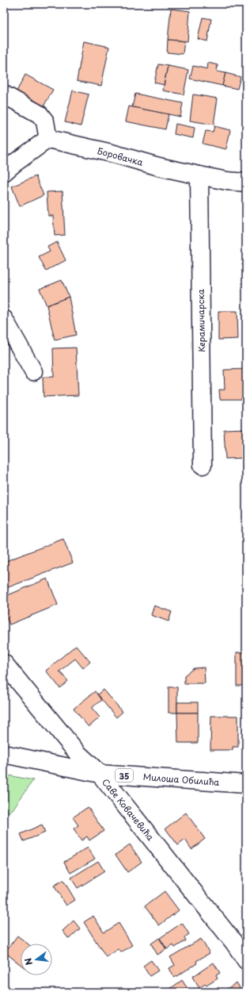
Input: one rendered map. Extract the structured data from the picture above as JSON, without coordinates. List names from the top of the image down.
{
  "streets": {
    "street": [
      "Боровачка",
      "Керамичарска",
      "35",
      "Милоша Обилића",
      "Саве Ковачевића"
    ]
  },
  "crossings": [
    ["Боровачка", "Керамичарска"],
    ["Милоша Обилића", "Саве Ковачевића"]
  ],
  "north": "left"
}
